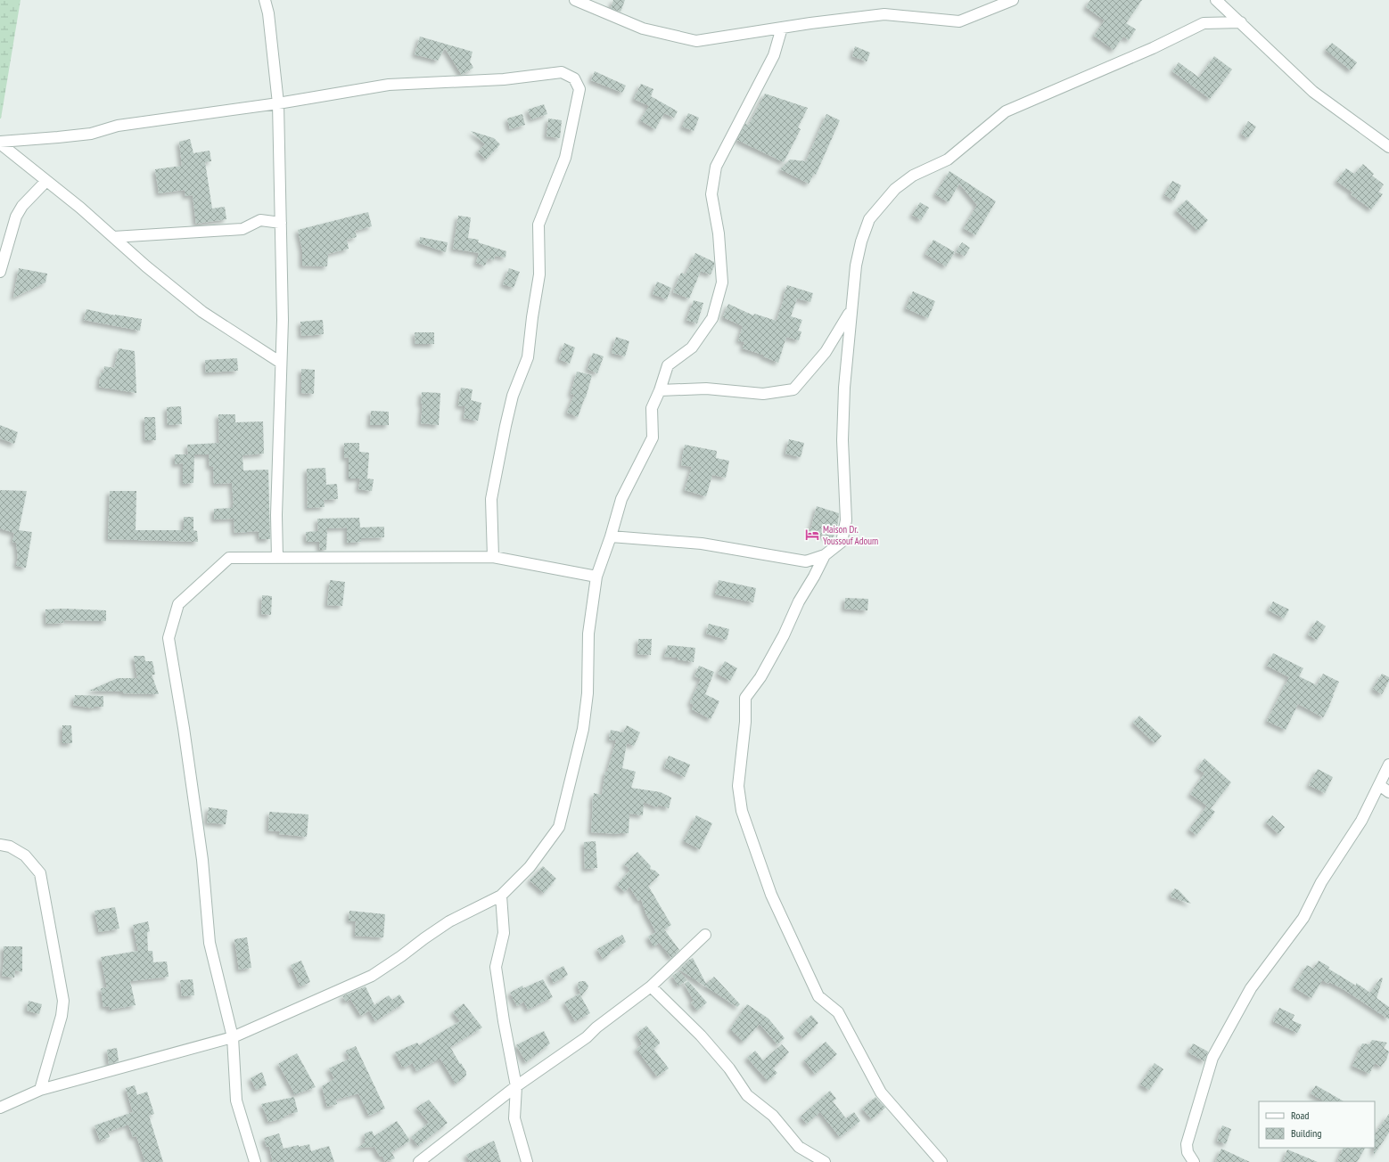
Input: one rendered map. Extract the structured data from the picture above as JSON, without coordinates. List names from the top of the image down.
{
  "places": {
    "hotel": ["Maison Dr. Youssouf Adoum"]
  },
  "legend": ["Road", "Building"]
}
